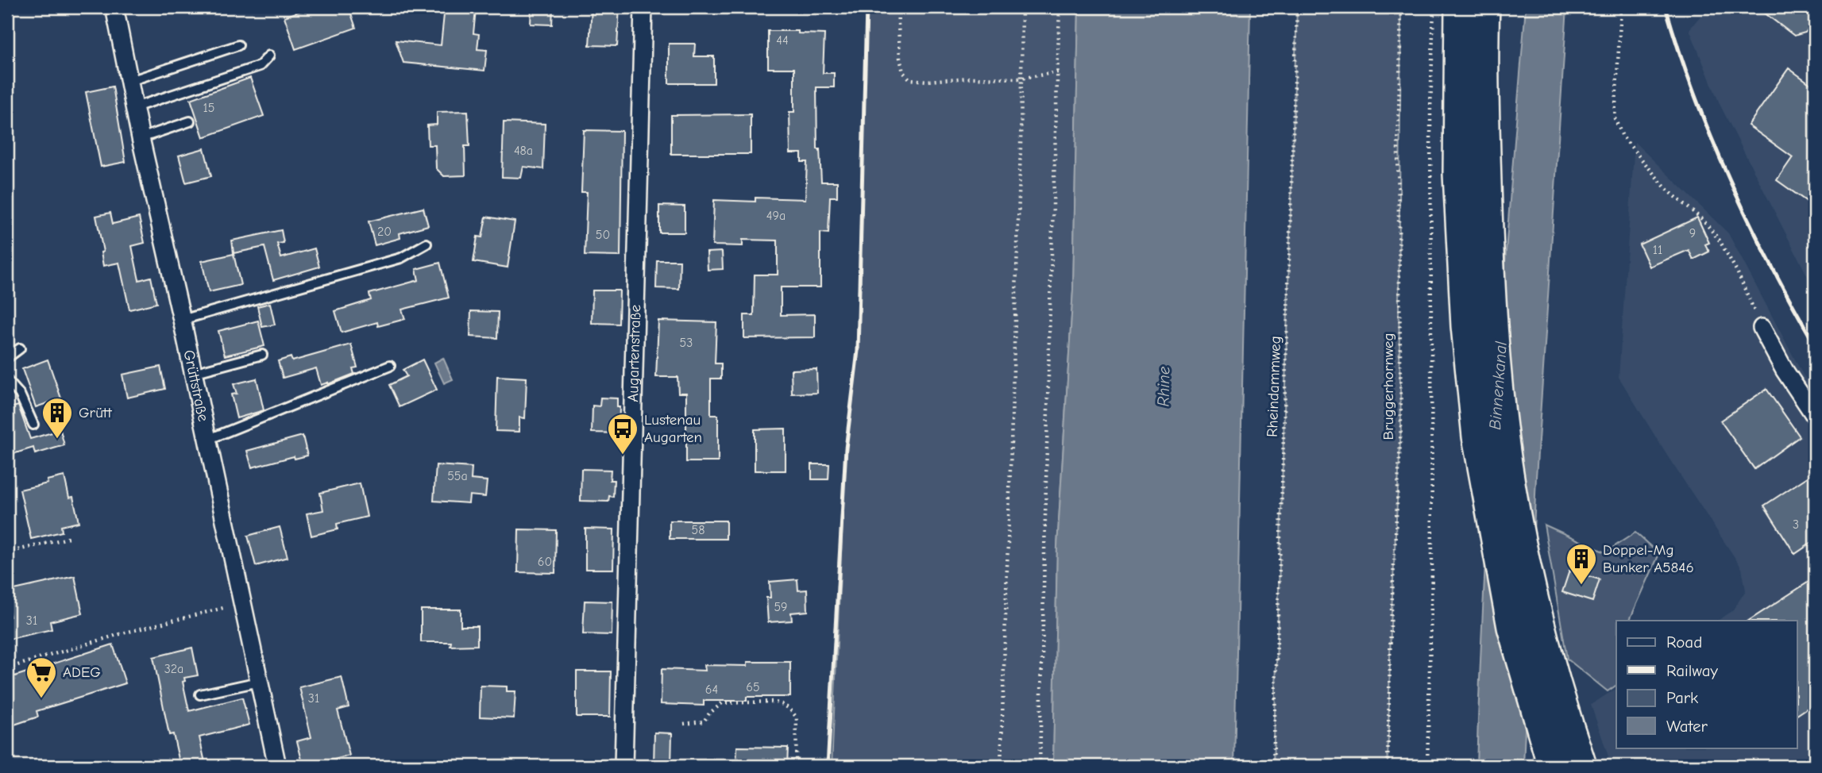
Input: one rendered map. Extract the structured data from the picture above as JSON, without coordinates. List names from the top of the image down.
{
  "streets": {
    "street": ["Augartenstraße", "Grüttstraße"],
    "path": ["Rheindammweg", "Bruggerhornweg"]
  },
  "water": ["Binnenkanal", "Rhine"],
  "places": {
    "building": ["Grütt", "Doppel-Mg Bunker A5846"],
    "bus stop": ["Lustenau Augarten"],
    "supermarket": ["ADEG"]
  },
  "house_numbers": [
    "44",
    "15",
    "48a",
    "49a",
    "20",
    "9",
    "50",
    "11",
    "53",
    "55a",
    "3",
    "58",
    "60",
    "59",
    "31",
    "32a",
    "65",
    "64",
    "31"
  ],
  "legend": [
    "Road",
    "Railway",
    "Park",
    "Water"
  ]
}
